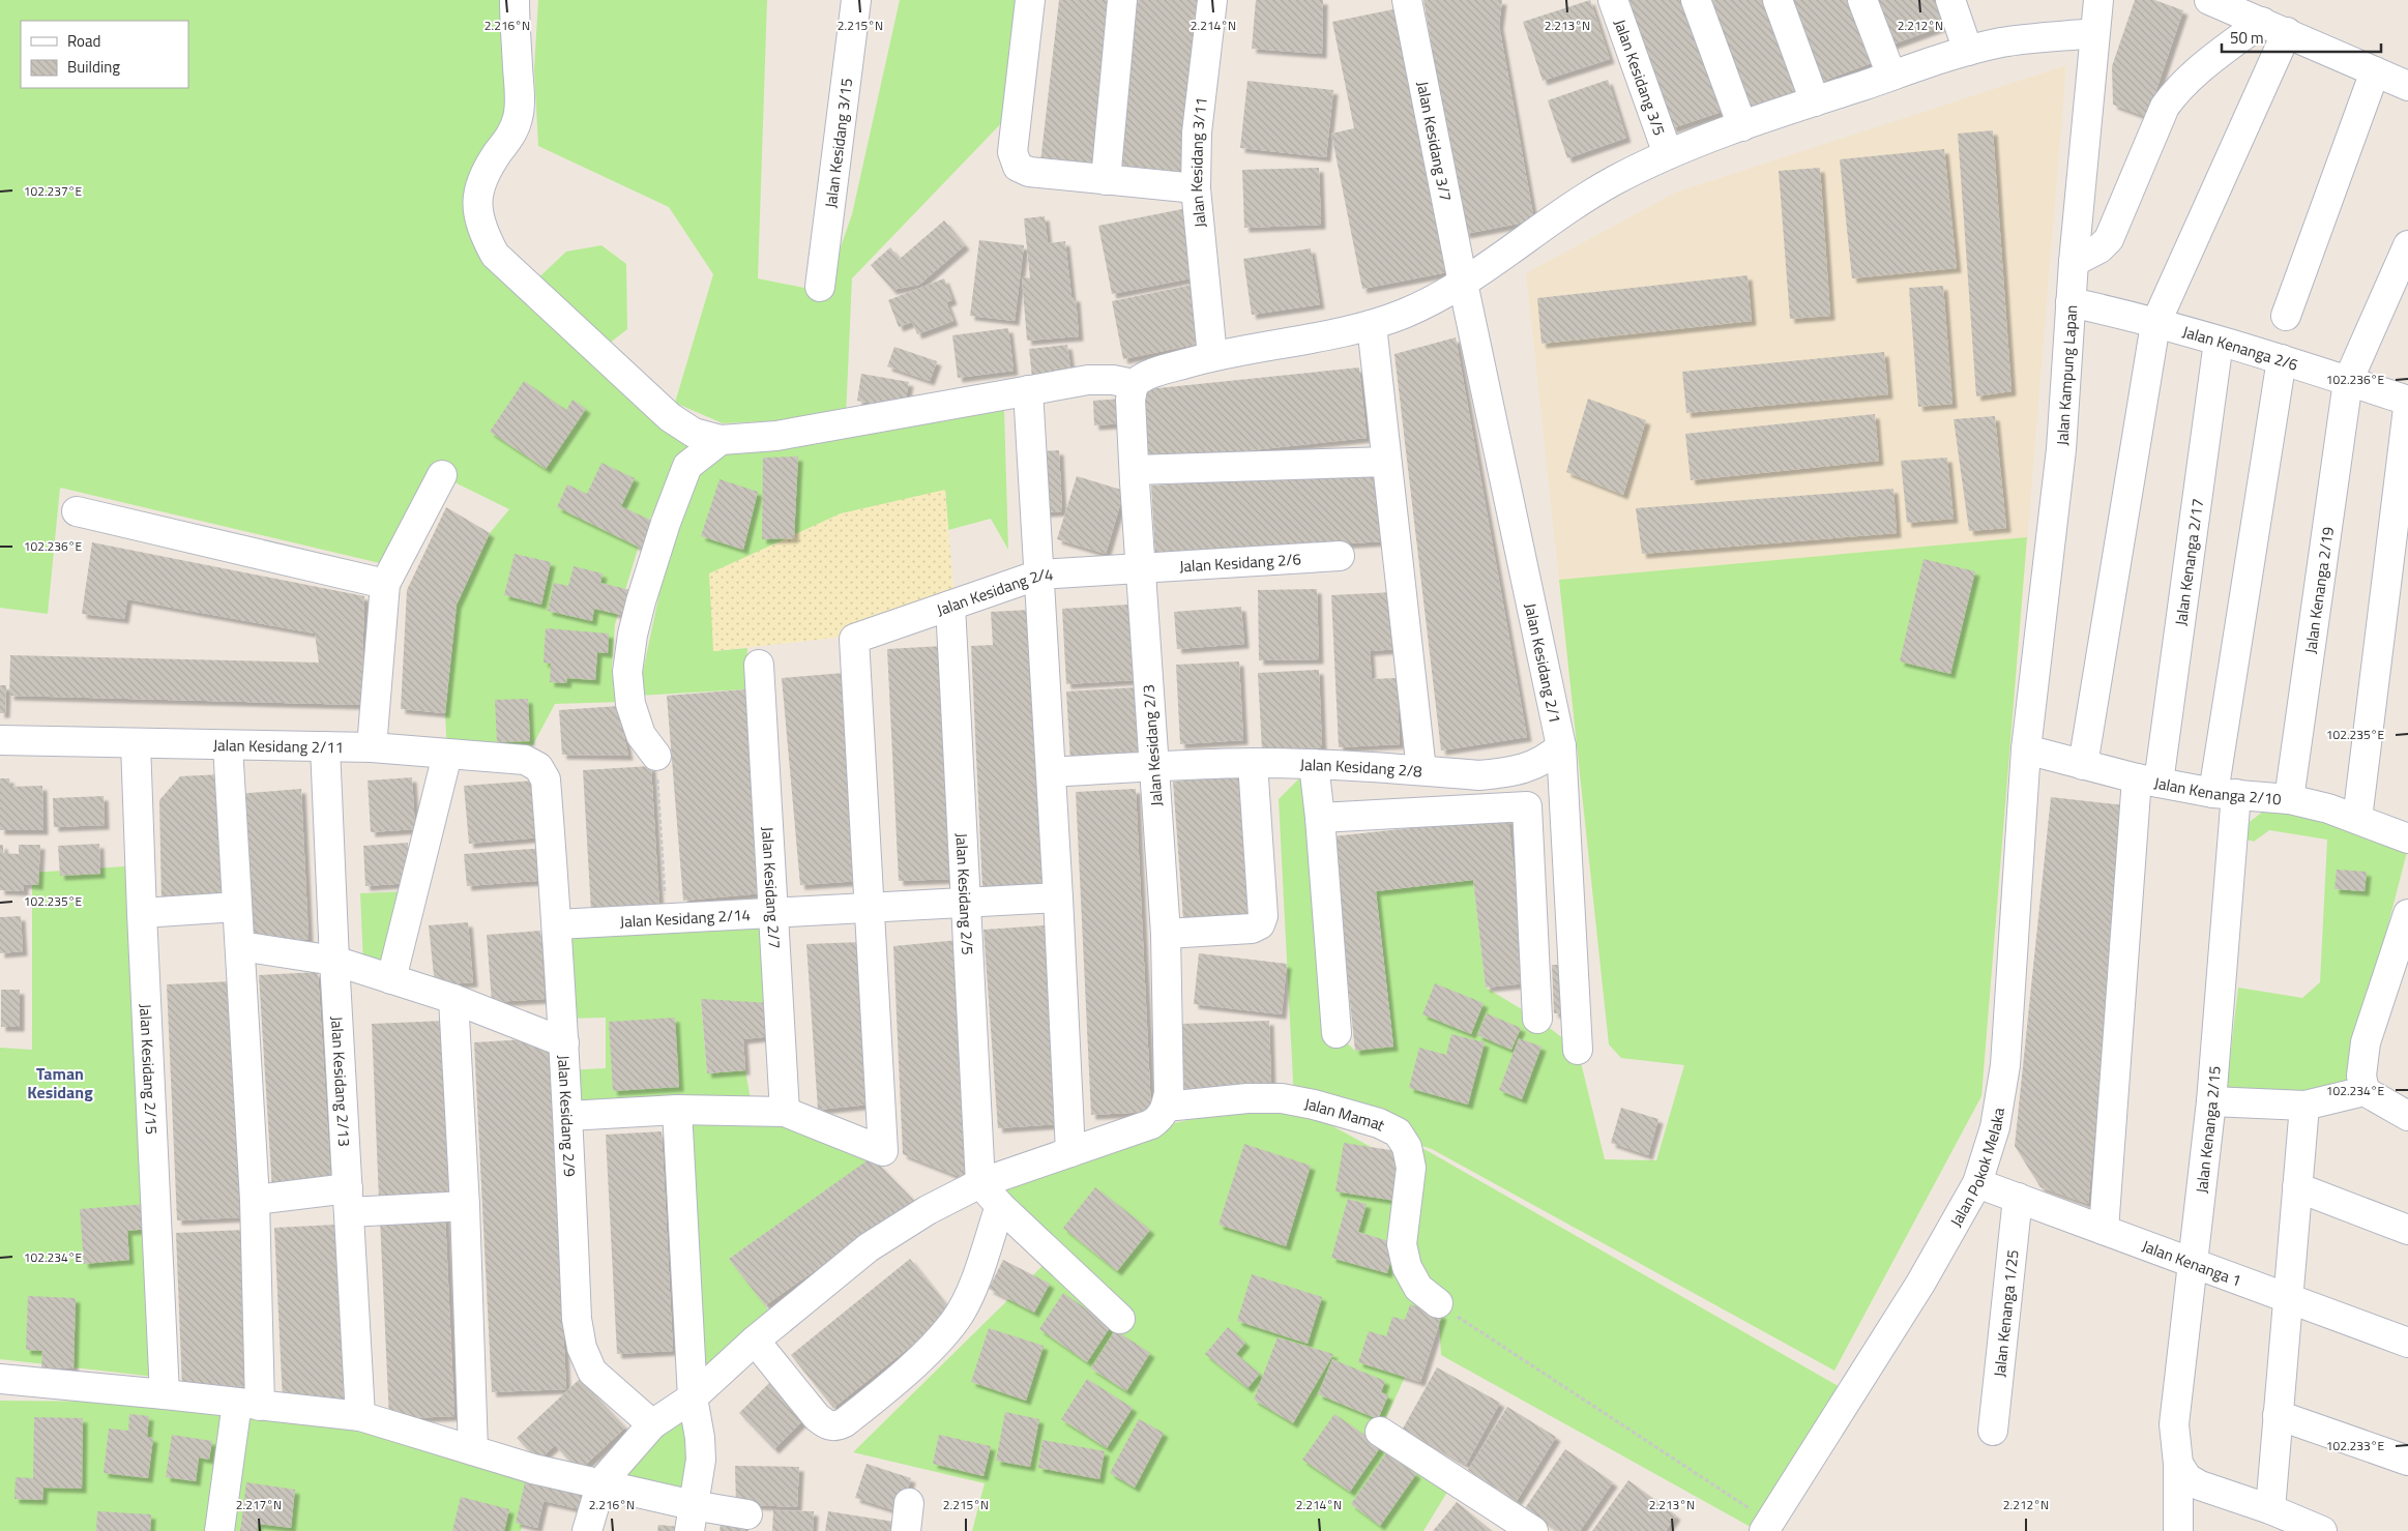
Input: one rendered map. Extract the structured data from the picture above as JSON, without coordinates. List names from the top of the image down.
{
  "streets": {
    "street": [
      "Jalan Kesidang 3/5",
      "Jalan Kesidang 3/7",
      "Jalan Kesidang 3/15",
      "Jalan Kesidang 3/11",
      "Jalan Kenanga 2/6",
      "Jalan Kampung Lapan",
      "Jalan Kesidang 2/6",
      "Jalan Kenanga 2/17",
      "Jalan Kenanga 2/19",
      "Jalan Kesidang 2/4",
      "Jalan Kesidang 2/1",
      "Jalan Kesidang 2/3",
      "Jalan Kesidang 2/11",
      "Jalan Kesidang 2/8",
      "Jalan Kenanga 2/10",
      "Jalan Kesidang 2/7",
      "Jalan Kesidang 2/5",
      "Jalan Kesidang 2/14",
      "Jalan Kesidang 2/15",
      "Jalan Kesidang 2/13",
      "Jalan Mamat",
      "Jalan Kesidang 2/9",
      "Jalan Kenanga 2/15",
      "Jalan Pokok Melaka",
      "Jalan Kenanga 1",
      "Jalan Kenanga 1/25"
    ]
  },
  "crossings": [
    ["Jalan Kesidang 3/7", "Jalan Kesidang 2/1"],
    ["Jalan Kenanga 2/6", "Jalan Kampung Lapan"],
    ["Jalan Kenanga 2/6", "Jalan Kenanga 2/17"],
    ["Jalan Kenanga 2/6", "Jalan Kenanga 2/19"],
    ["Jalan Kenanga 2/6", "Jalan Kenanga 2/15"],
    ["Jalan Kampung Lapan", "Jalan Kenanga 2/10"],
    ["Jalan Kampung Lapan", "Jalan Pokok Melaka"],
    ["Jalan Kesidang 2/6", "Jalan Kesidang 2/4"],
    ["Jalan Kesidang 2/6", "Jalan Kesidang 2/3"],
    ["Jalan Kenanga 2/17", "Jalan Kenanga 2/10"],
    ["Jalan Kenanga 2/17", "Jalan Kenanga 1"],
    ["Jalan Kenanga 2/19", "Jalan Kenanga 2/10"],
    ["Jalan Kesidang 2/4", "Jalan Kesidang 2/3"],
    ["Jalan Kesidang 2/4", "Jalan Kesidang 2/5"],
    ["Jalan Kesidang 2/4", "Jalan Kesidang 2/14"],
    ["Jalan Kesidang 2/1", "Jalan Kesidang 2/8"],
    ["Jalan Kesidang 2/3", "Jalan Kesidang 2/8"],
    ["Jalan Kesidang 2/3", "Jalan Mamat"],
    ["Jalan Kesidang 2/11", "Jalan Kesidang 2/15"],
    ["Jalan Kesidang 2/11", "Jalan Kesidang 2/13"],
    ["Jalan Kesidang 2/11", "Jalan Kesidang 2/9"],
    ["Jalan Kenanga 2/10", "Jalan Kenanga 2/15"],
    ["Jalan Kenanga 2/10", "Jalan Pokok Melaka"],
    ["Jalan Kesidang 2/7", "Jalan Kesidang 2/14"],
    ["Jalan Kesidang 2/5", "Jalan Kesidang 2/14"],
    ["Jalan Kesidang 2/14", "Jalan Kesidang 2/9"],
    ["Jalan Kenanga 2/15", "Jalan Kenanga 1"],
    ["Jalan Pokok Melaka", "Jalan Kenanga 1"],
    ["Jalan Kenanga 1", "Jalan Kenanga 1/25"]
  ],
  "districts": ["Taman Kesidang"],
  "legend": ["Road", "Building"],
  "scale_bar": "50 m",
  "coordinates": [
    "2.216°N",
    "2.215°N",
    "2.214°N",
    "2.213°N",
    "2.212°N",
    "102.237°E",
    "102.236°E",
    "102.235°E",
    "102.234°E",
    "102.233°E",
    "2.217°N"
  ]
}
